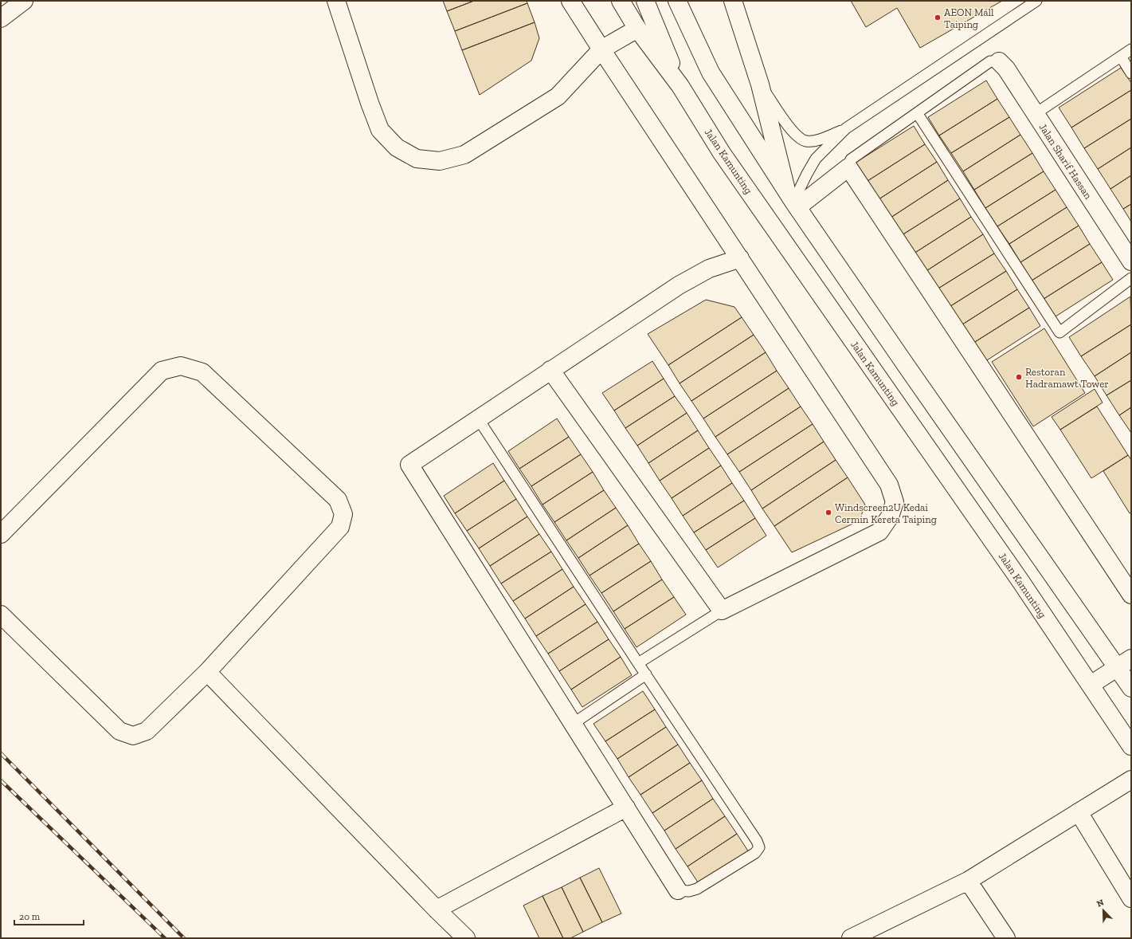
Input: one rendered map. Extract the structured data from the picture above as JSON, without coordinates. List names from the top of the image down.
{
  "streets": {
    "street": ["Jalan Kamunting", "Jalan Sharif Hassan"]
  },
  "places": ["AEON Mall Taiping", "Restoran Hadramawt Tower", "Windscreen2U Kedai Cermin Kereta Taiping"],
  "scale_bar": "20 m",
  "north": "top left"
}
